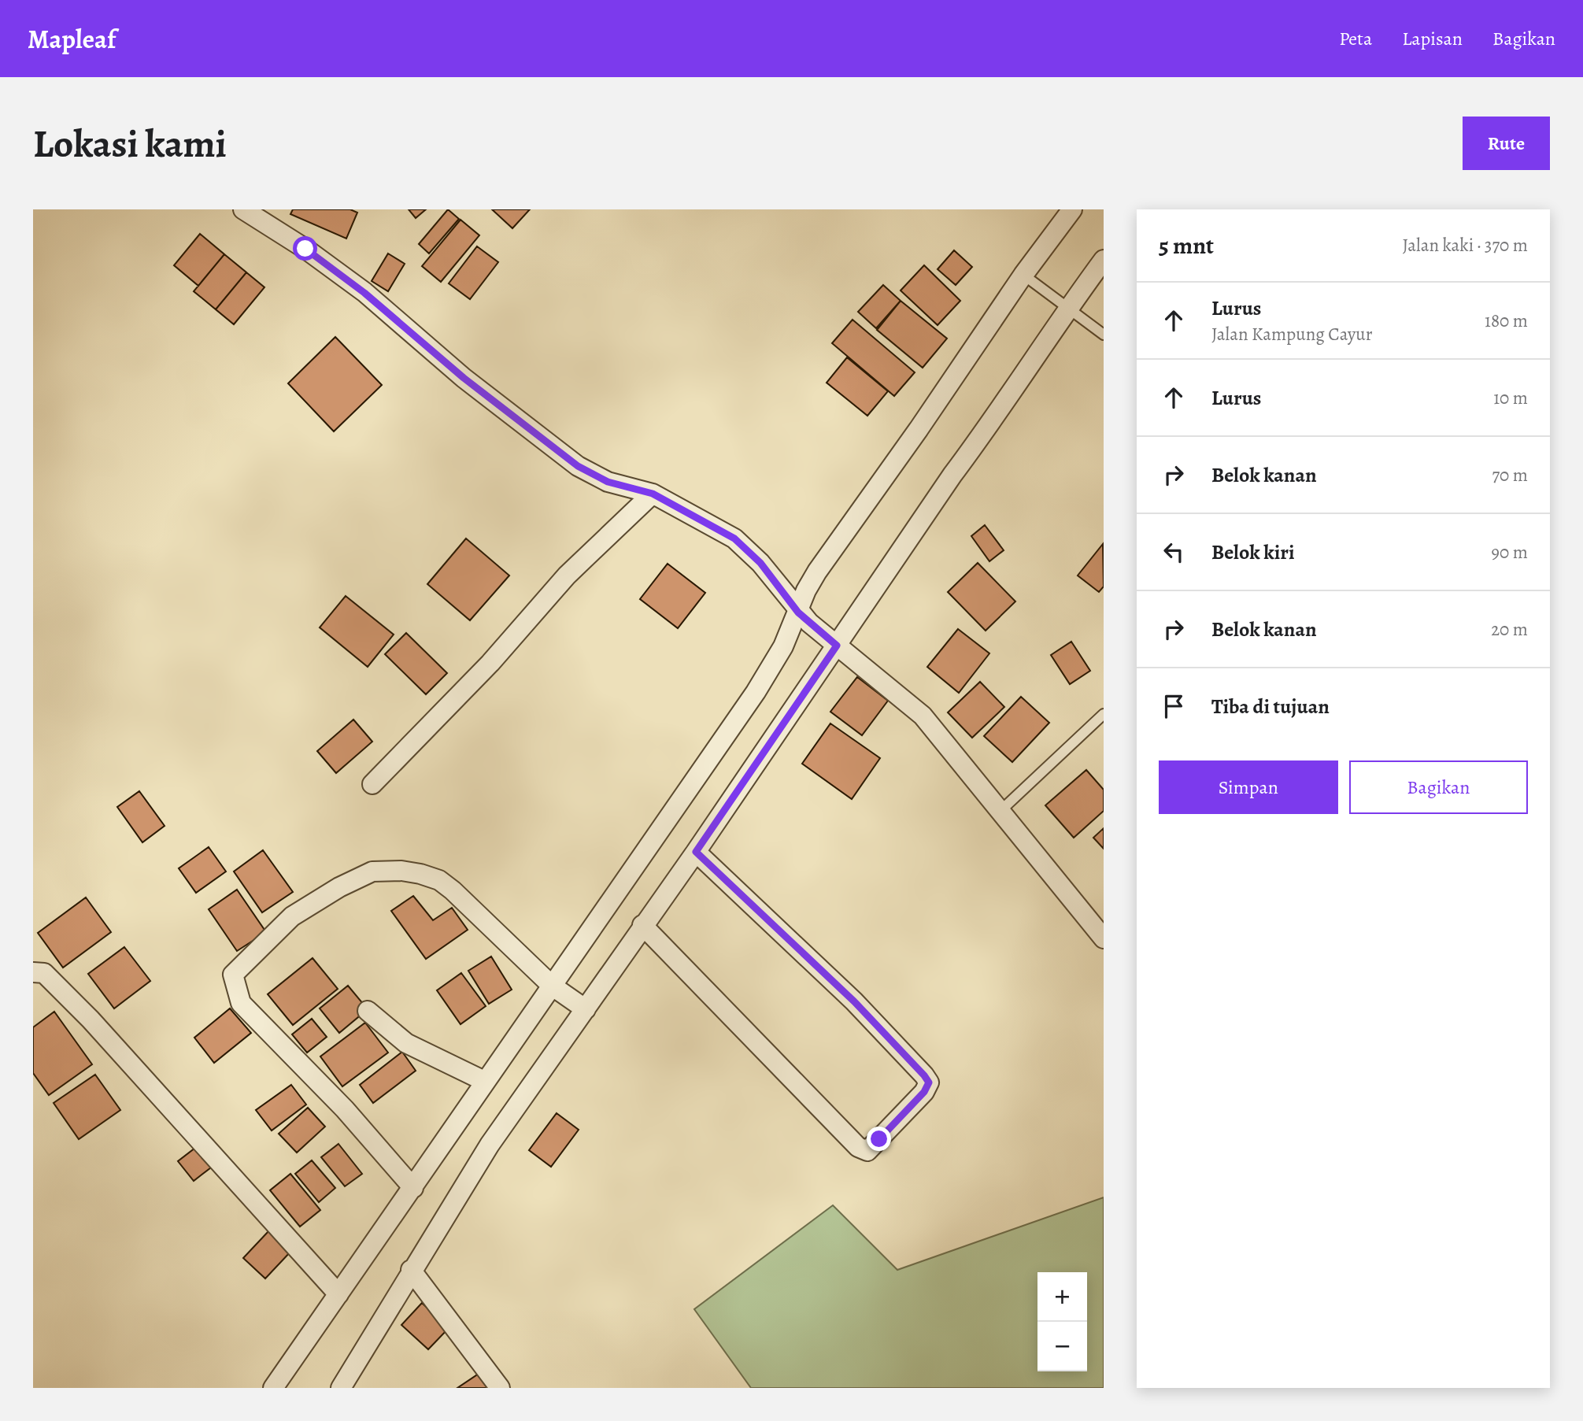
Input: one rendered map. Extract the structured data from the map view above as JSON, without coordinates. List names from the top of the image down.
{
  "page": {
    "header": "Mapleaf",
    "nav": ["Peta", "Lapisan", "Bagikan"],
    "buttons": [
      "Rute",
      ["Simpan", "Bagikan"]
    ],
    "title": "Lokasi kami",
    "heading": ["5 mnt", "Jalan kaki · 370 m"],
    "list": [
      ["Lurus", "Jalan Kampung Cayur", "180 m"],
      ["Lurus", "10 m"],
      ["Belok kanan", "70 m"],
      ["Belok kiri", "90 m"],
      ["Belok kanan", "20 m"],
      "Tiba di tujuan"
    ],
    "map_buttons": ["+", "−"]
  }
}
